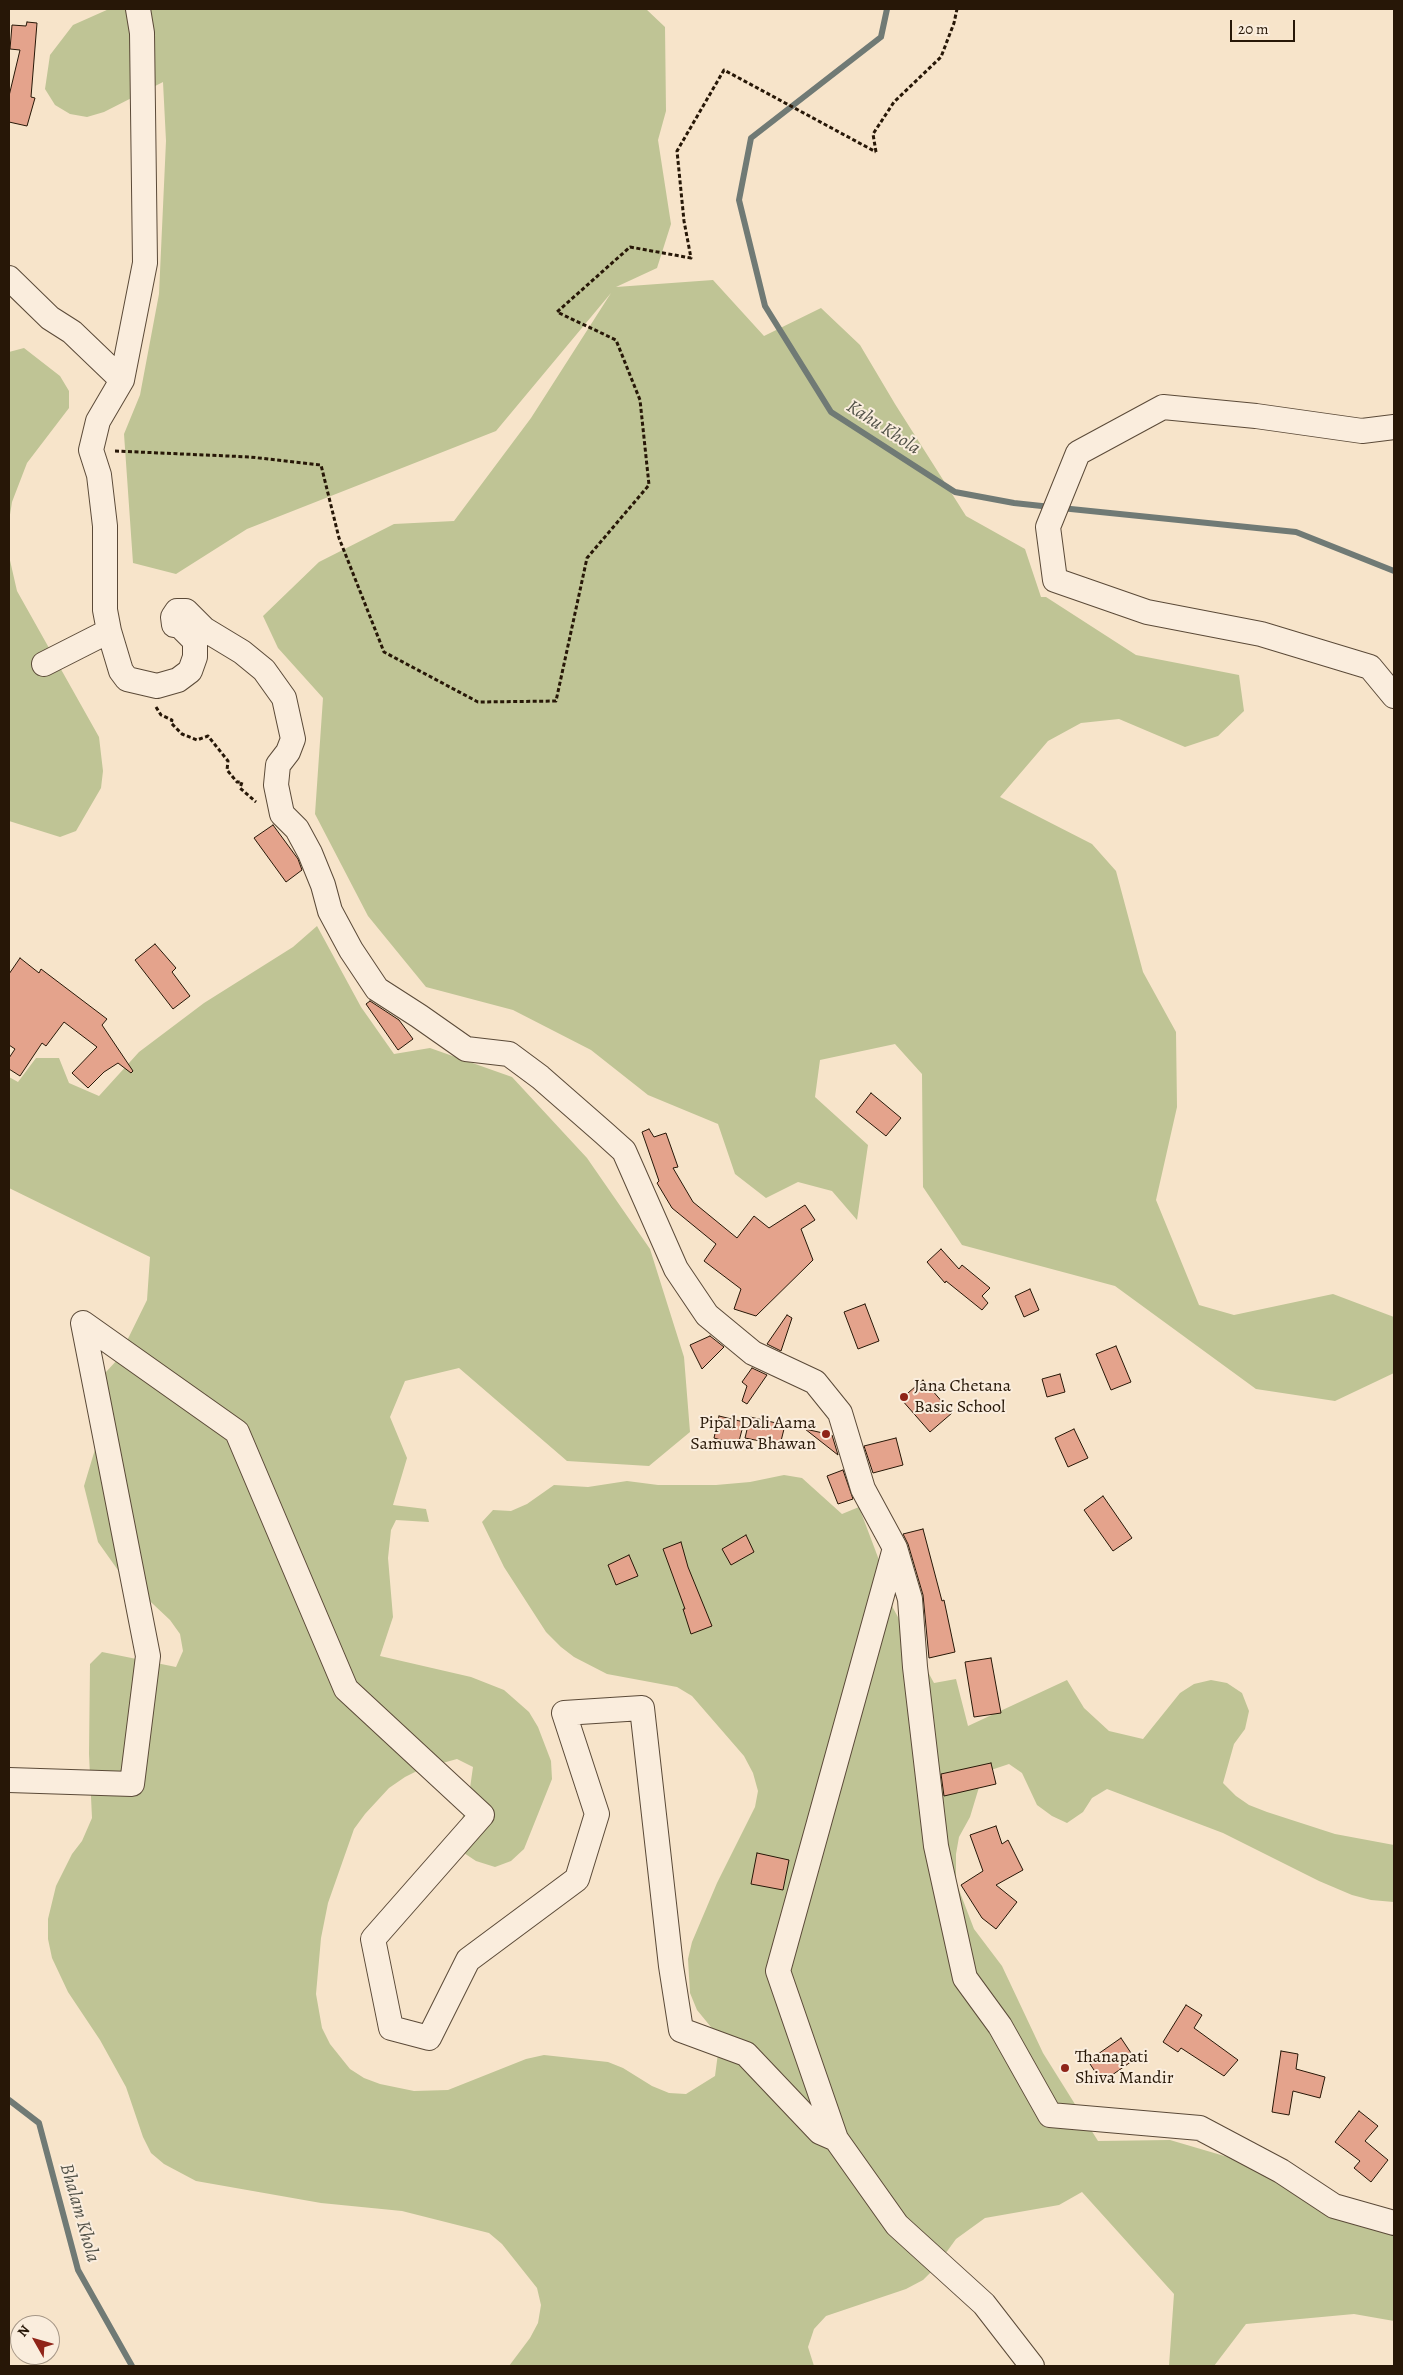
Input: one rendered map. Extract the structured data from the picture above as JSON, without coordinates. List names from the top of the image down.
{
  "water": ["Kahu Khola", "Bhalam Khola"],
  "places": ["Jana Chetana Basic School", "Pipal Dali Aama Samuwa Bhawan", "Thanapati Shiva Mandir"],
  "scale_bar": "20 m",
  "north": "top left"
}
